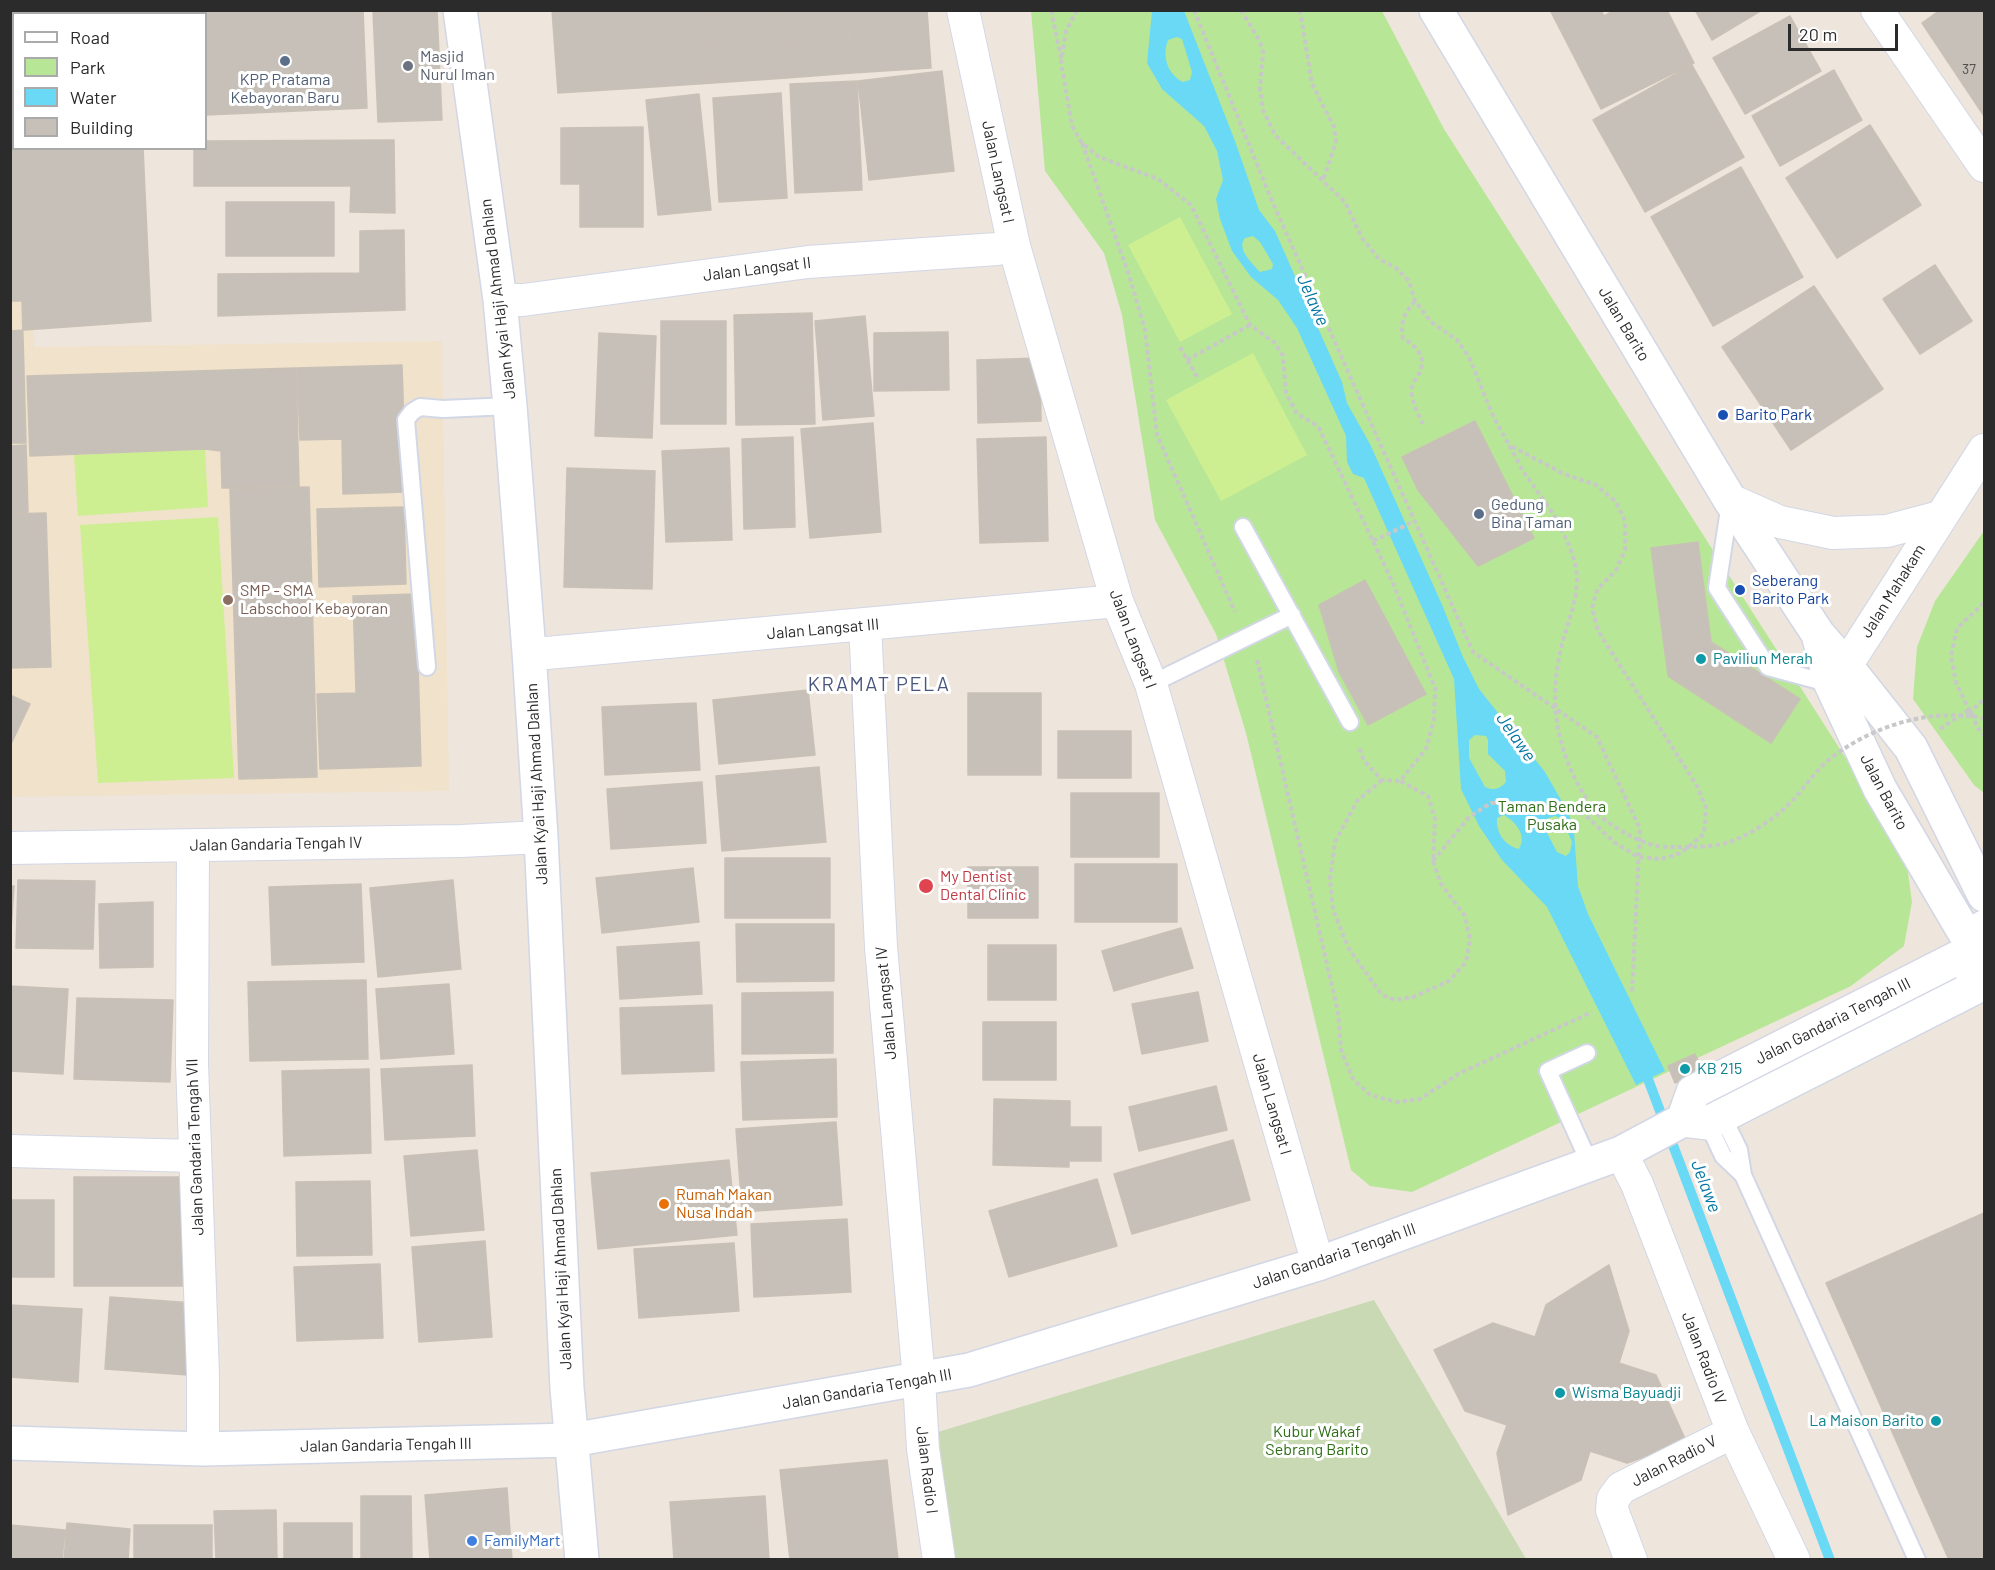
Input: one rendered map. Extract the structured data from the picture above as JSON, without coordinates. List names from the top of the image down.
{
  "streets": {
    "main road": ["Jalan Kyai Haji Ahmad Dahlan", "Jalan Barito", "Jalan Gandaria Tengah III"],
    "street": [
      "Jalan Langsat I",
      "Jalan Langsat II",
      "Jalan Mahakam",
      "Jalan Langsat III",
      "Jalan Gandaria Tengah IV",
      "Jalan Langsat IV",
      "Jalan Gandaria Tengah VII",
      "Jalan Radio IV",
      "Jalan Radio V",
      "Jalan Radio I"
    ]
  },
  "crossings": [
    ["Jalan Langsat I", "Jalan Langsat II"],
    ["Jalan Langsat I", "Jalan Langsat III"],
    ["Jalan Langsat I", "Jalan Gandaria Tengah III"],
    ["Jalan Langsat II", "Jalan Kyai Haji Ahmad Dahlan"],
    ["Jalan Kyai Haji Ahmad Dahlan", "Jalan Langsat III"],
    ["Jalan Kyai Haji Ahmad Dahlan", "Jalan Gandaria Tengah IV"],
    ["Jalan Kyai Haji Ahmad Dahlan", "Jalan Gandaria Tengah III"],
    ["Jalan Barito", "Jalan Mahakam"],
    ["Jalan Barito", "Jalan Gandaria Tengah III"],
    ["Jalan Langsat III", "Jalan Langsat IV"],
    ["Jalan Gandaria Tengah IV", "Jalan Gandaria Tengah VII"],
    ["Jalan Langsat IV", "Jalan Gandaria Tengah III"],
    ["Jalan Langsat IV", "Jalan Radio I"],
    ["Jalan Gandaria Tengah III", "Jalan Gandaria Tengah VII"],
    ["Jalan Gandaria Tengah III", "Jalan Radio IV"],
    ["Jalan Gandaria Tengah III", "Jalan Radio I"],
    ["Jalan Radio IV", "Jalan Radio V"]
  ],
  "districts": ["KRAMAT PELA"],
  "water": ["Jelawe"],
  "parks": ["Taman Bendera Pusaka", "Kubur Wakaf Sebrang Barito"],
  "places": [
    "KPP Pratama Kebayoran Baru",
    "Masjid Nurul Iman",
    "Barito Park",
    "Gedung Bina Taman",
    "Seberang Barito Park",
    "SMP - SMA Labschool Kebayoran",
    "Paviliun Merah",
    "My Dentist Dental Clinic",
    "KB 215",
    "Rumah Makan Nusa Indah",
    "Wisma Bayuadji",
    "La Maison Barito",
    "FamilyMart"
  ],
  "house_numbers": ["37"],
  "legend": [
    "Road",
    "Park",
    "Water",
    "Building"
  ],
  "scale_bar": "20 m"
}
